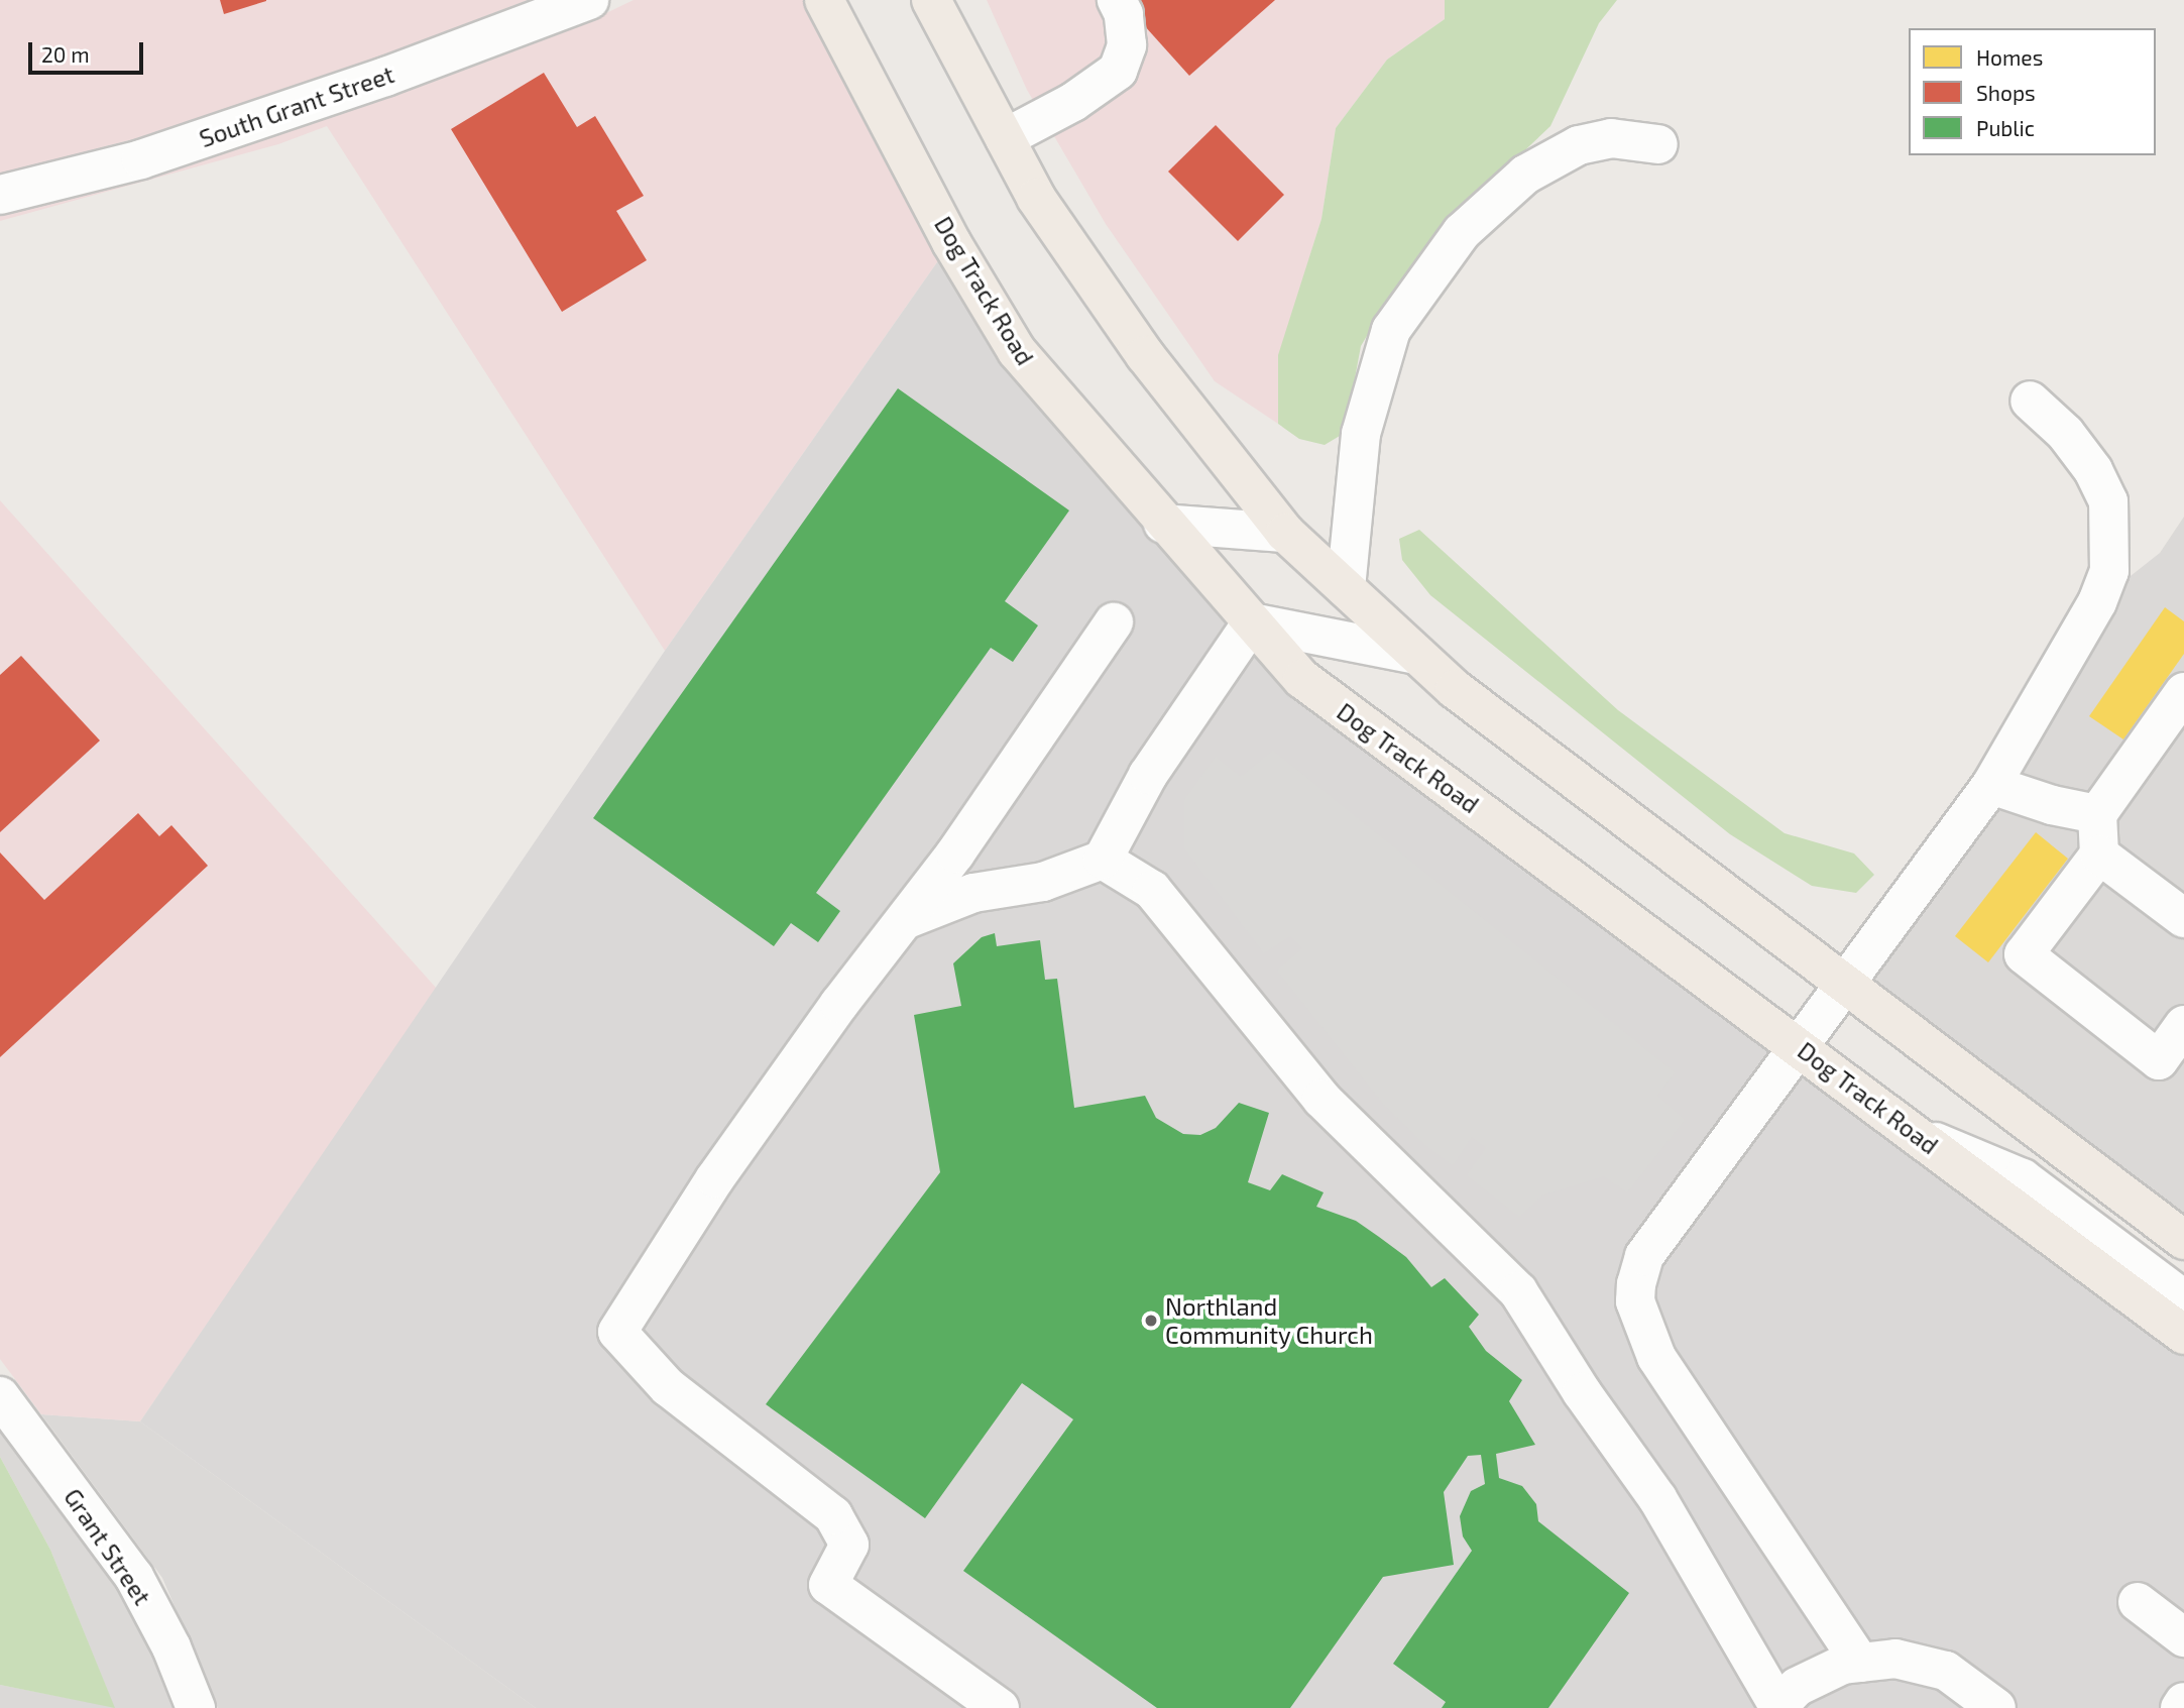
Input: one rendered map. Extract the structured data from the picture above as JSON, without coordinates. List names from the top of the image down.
{
  "streets": {
    "main road": ["Dog Track Road"],
    "street": ["South Grant Street", "Grant Street"]
  },
  "places": ["Northland Community Church"],
  "legend": ["Homes", "Shops", "Public"],
  "scale_bar": "20 m"
}
